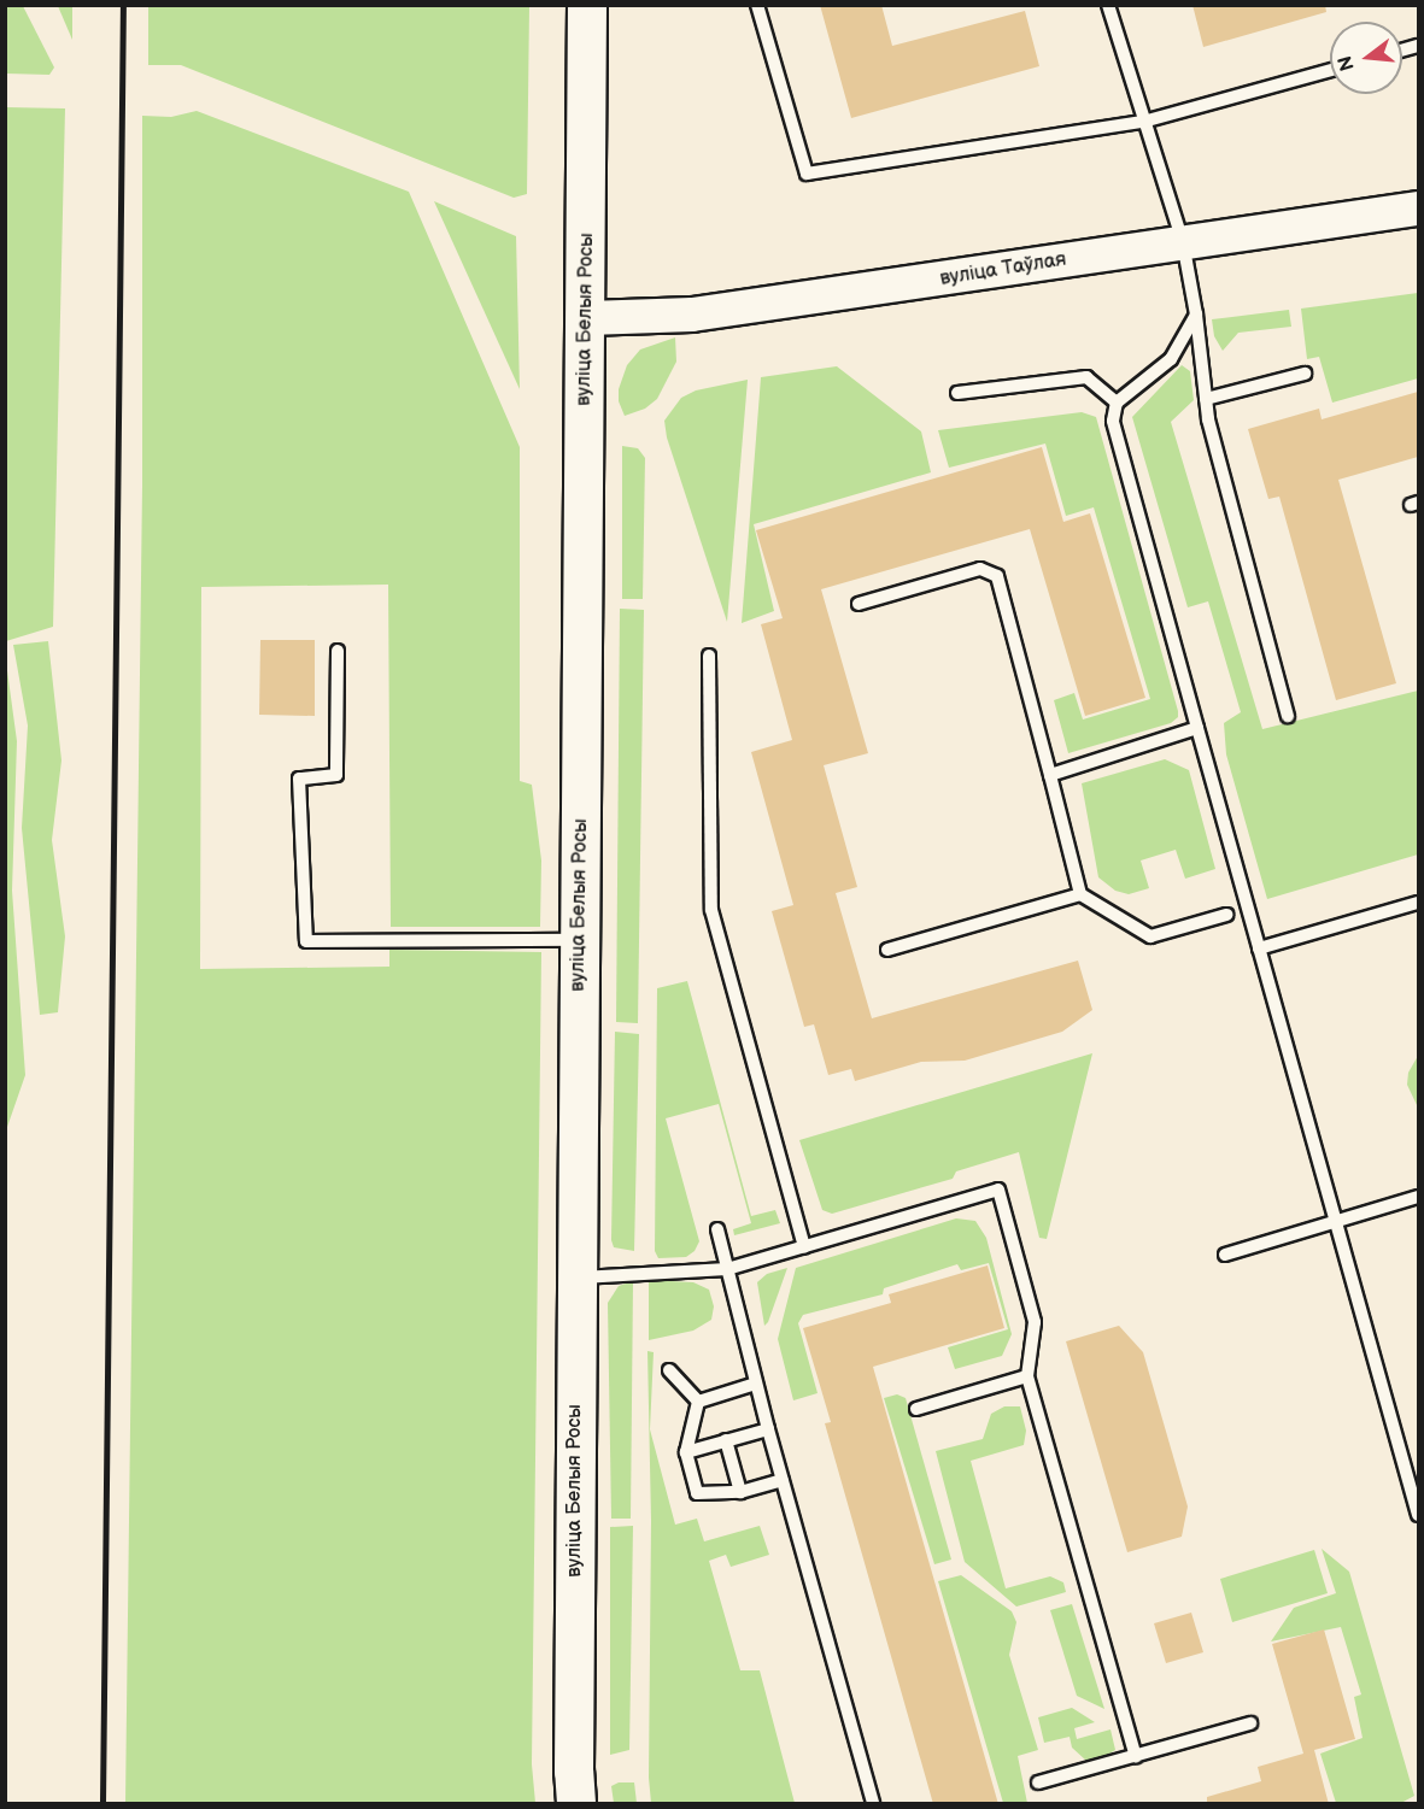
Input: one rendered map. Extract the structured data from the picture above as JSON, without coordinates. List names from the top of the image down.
{
  "streets": {
    "main road": ["вуліца Белыя Росы"],
    "street": ["вуліца Таўлая"]
  },
  "crossings": [
    ["вуліца Таўлая", "вуліца Белыя Росы"]
  ],
  "north": "left"
}
